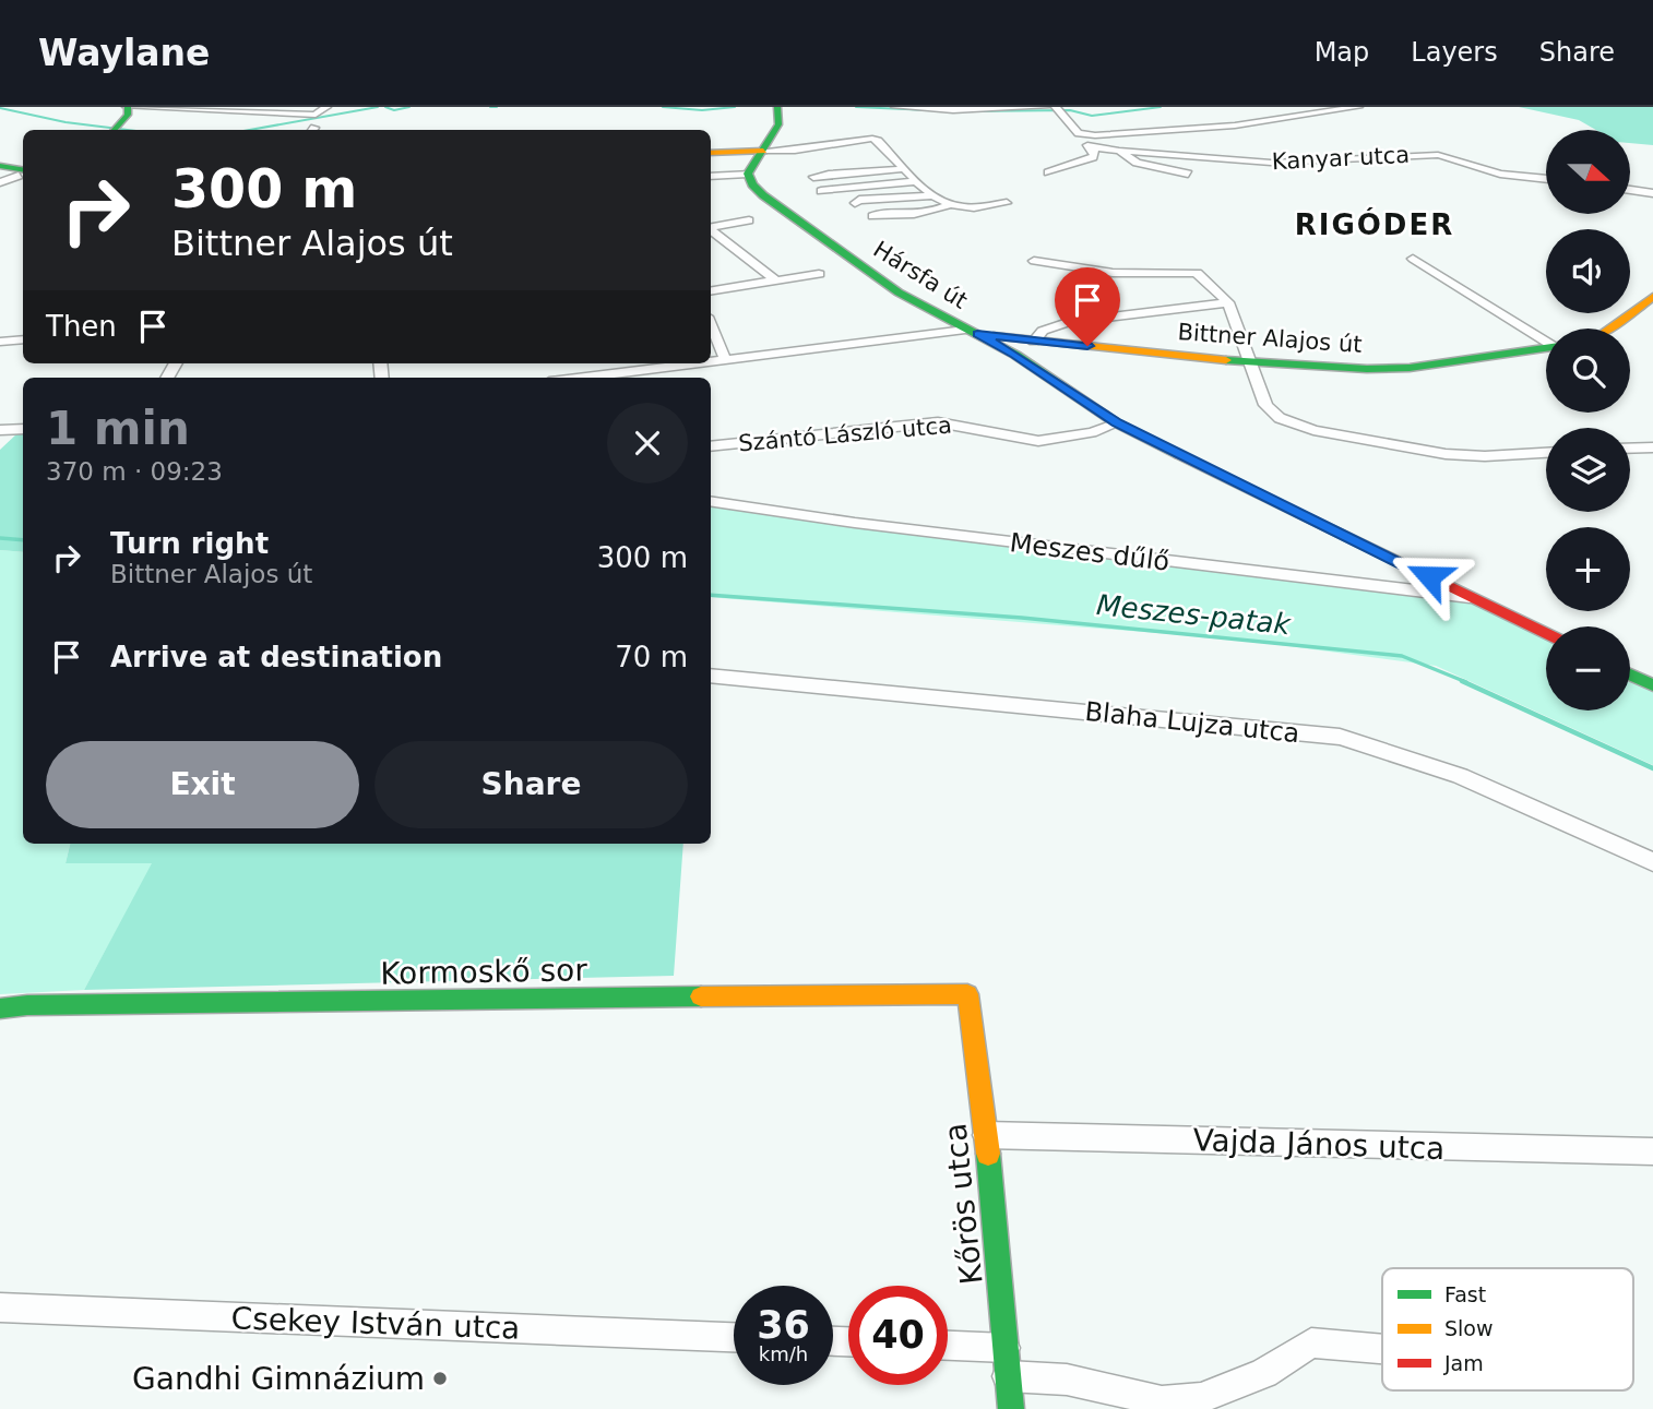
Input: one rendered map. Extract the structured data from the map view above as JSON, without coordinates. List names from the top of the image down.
{
  "streets": {
    "street": [
      "Kanyar utca",
      "Hársfa út",
      "Bittner Alajos út",
      "Szántó László utca",
      "Meszes dűlő",
      "Blaha Lujza utca",
      "Kormoskő sor",
      "Vajda János utca",
      "Kőrös utca",
      "Csekey István utca"
    ]
  },
  "crossings": [
    ["Hársfa út", "Bittner Alajos út"],
    ["Hársfa út", "Szántó László utca"],
    ["Hársfa út", "Meszes dűlő"],
    ["Kormoskő sor", "Kőrös utca"],
    ["Vajda János utca", "Kőrös utca"]
  ],
  "districts": ["RIGÓDER"],
  "water": ["Meszes-patak"],
  "places": ["Gandhi Gimnázium"],
  "legend": ["Fast", "Slow", "Jam"],
  "north": "right",
  "page": {
    "header": "Waylane",
    "nav": ["Map", "Layers", "Share"],
    "map_buttons": ["+", "−"],
    "turn": ["300 m", "Bittner Alajos út"],
    "then": "Then",
    "heading": ["1 min", "370 m · 09:23"],
    "list": [
      {
        "name": "Turn right",
        "note": "Bittner Alajos út",
        "value": "300 m"
      },
      {
        "name": "Arrive at destination",
        "value": "70 m"
      }
    ],
    "buttons": ["Exit", "Share"],
    "speed": "36 km/h",
    "limit": "40"
  }
}
